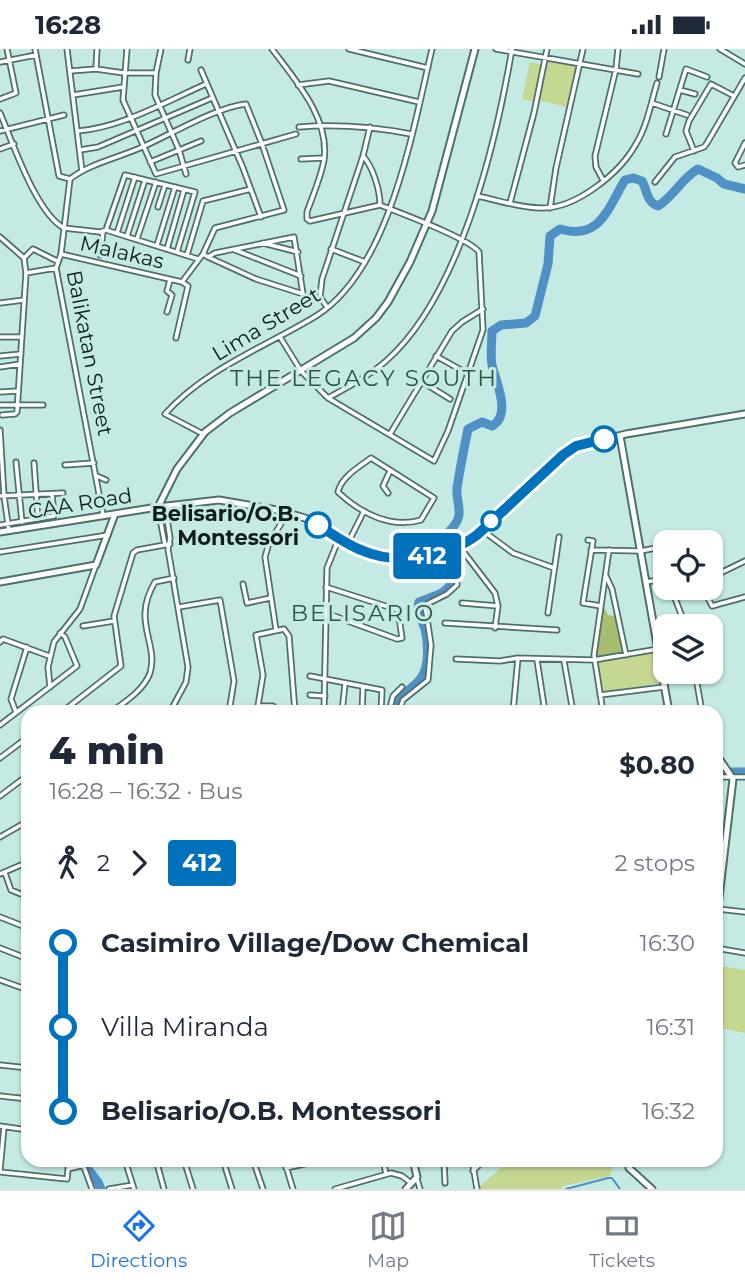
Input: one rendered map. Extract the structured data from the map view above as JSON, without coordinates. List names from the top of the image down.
{
  "streets": {
    "street": [
      "Malakas",
      "Lima Street",
      "Balikatan Street",
      "CAA Road"
    ]
  },
  "crossings": [
    ["Malakas", "Balikatan Street"],
    ["Balikatan Street", "CAA Road"]
  ],
  "districts": ["THE LEGACY SOUTH", "BELISARIO"],
  "places": ["Belisario/O.B. Montessori"],
  "lines": ["bus line 412"],
  "page": {
    "status": "16:28",
    "on_map": "412",
    "heading": ["4 min", "16:28 – 16:32 · Bus", "$0.80"],
    "legs": ["2", "412", "2 stops"],
    "list": [
      {
        "name": "Casimiro Village/Dow Chemical",
        "value": "16:30"
      },
      {
        "name": "Villa Miranda",
        "value": "16:31"
      },
      {
        "name": "Belisario/O.B. Montessori",
        "value": "16:32"
      }
    ],
    "tabs": ["Directions", "Map", "Tickets"]
  }
}
